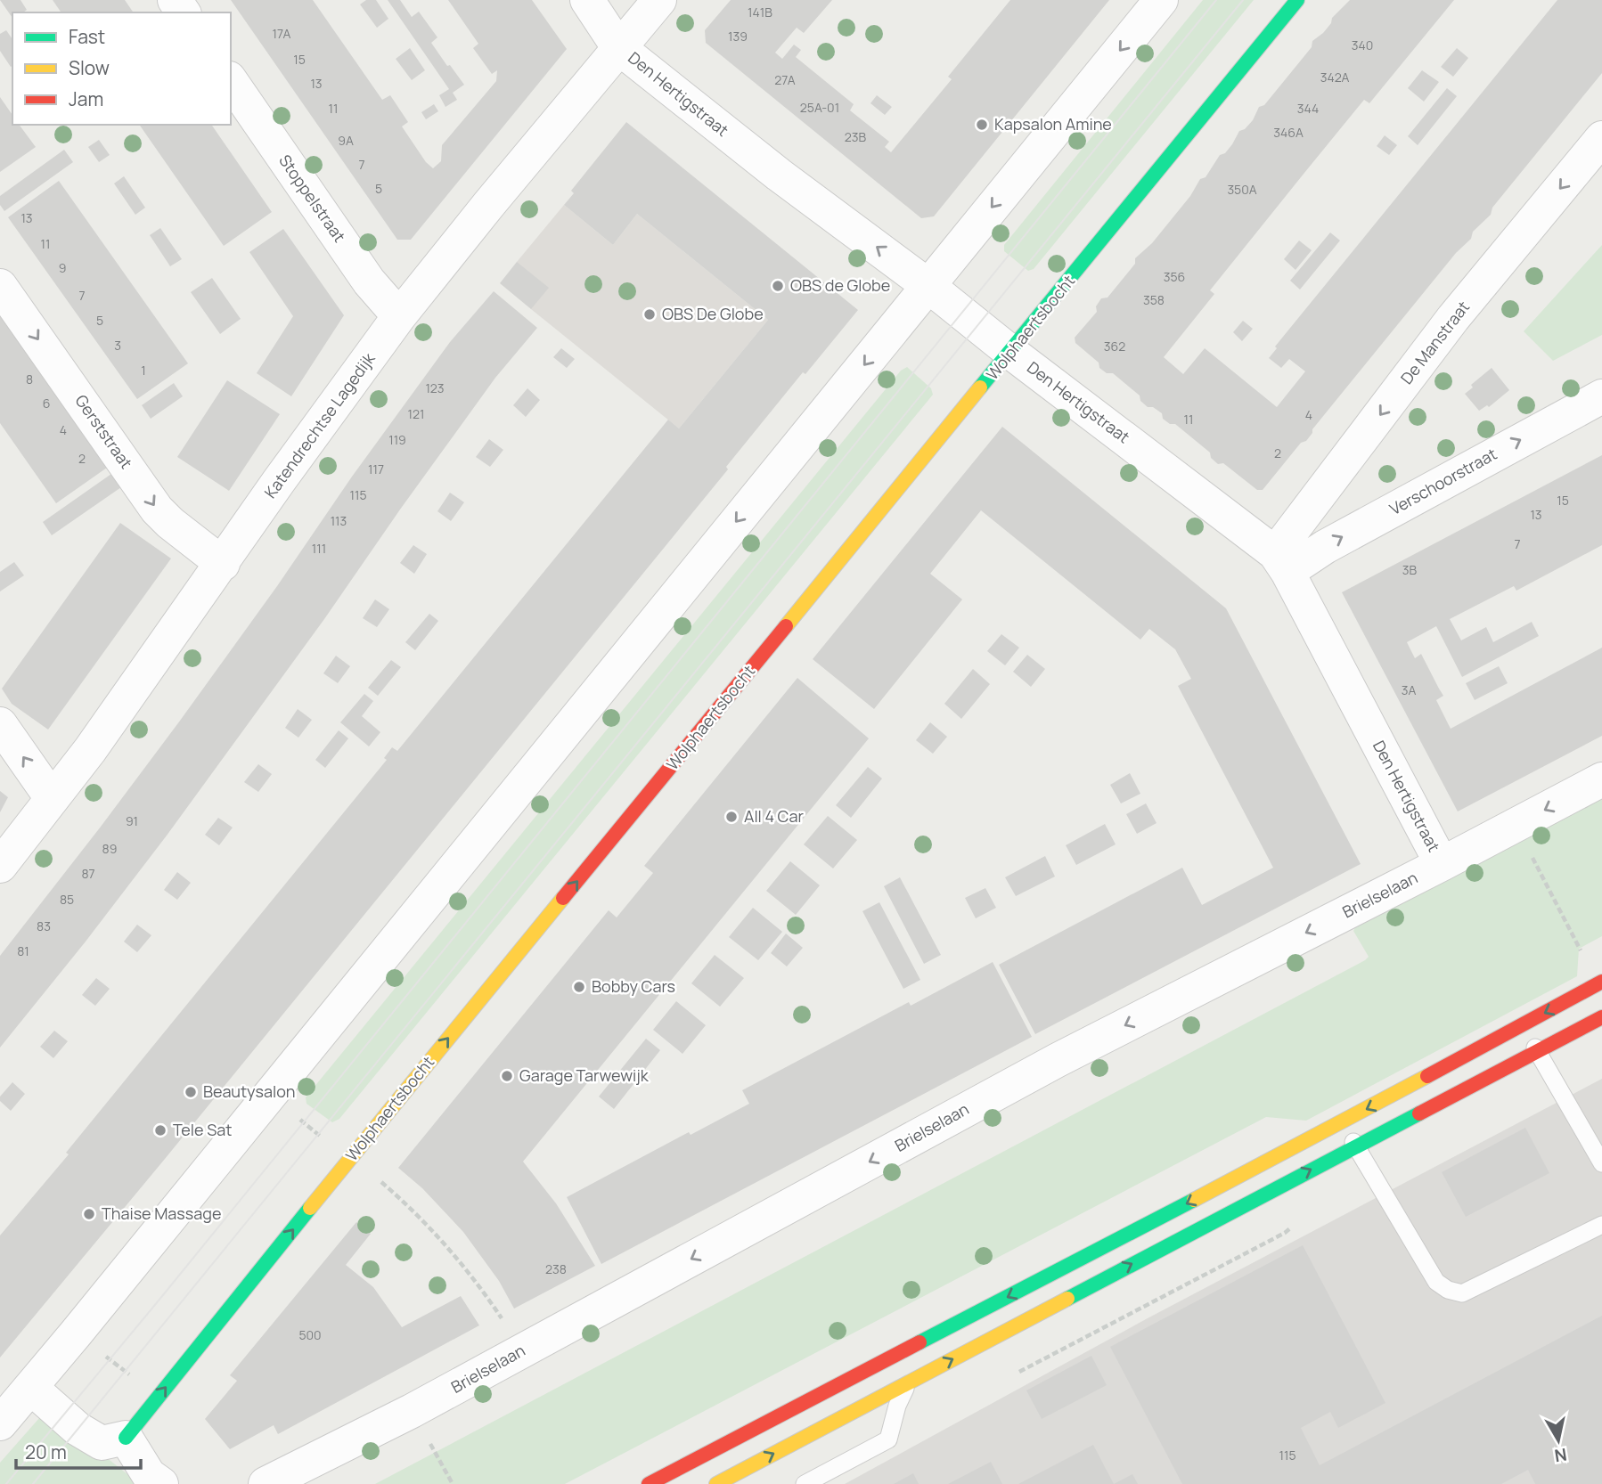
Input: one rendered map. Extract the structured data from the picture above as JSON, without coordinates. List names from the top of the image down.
{
  "streets": {
    "main road": ["Wolphaertsbocht"],
    "street": [
      "Den Hertigstraat",
      "Stoppelstraat",
      "De Manstraat",
      "Katendrechtse Lagedijk",
      "Gerststraat",
      "Verschoorstraat",
      "Brielselaan"
    ]
  },
  "crossings": [
    ["Den Hertigstraat", "Wolphaertsbocht"],
    ["Den Hertigstraat", "De Manstraat"],
    ["Den Hertigstraat", "Katendrechtse Lagedijk"],
    ["Den Hertigstraat", "Verschoorstraat"],
    ["Den Hertigstraat", "Brielselaan"],
    ["Stoppelstraat", "Katendrechtse Lagedijk"],
    ["De Manstraat", "Verschoorstraat"],
    ["Katendrechtse Lagedijk", "Gerststraat"]
  ],
  "one_way": [
    "Wolphaertsbocht",
    "De Manstraat",
    "Gerststraat",
    "Verschoorstraat",
    "Brielselaan"
  ],
  "places": [
    "Kapsalon Amine",
    "OBS de Globe",
    "OBS De Globe",
    "All 4 Car",
    "Bobby Cars",
    "Garage Tarwewijk",
    "Beautysalon",
    "Tele Sat",
    "Thaise Massage"
  ],
  "house_numbers": [
    "141B",
    "17A",
    "139",
    "340",
    "15",
    "342A",
    "27A",
    "13",
    "25A-01",
    "11",
    "344",
    "346A",
    "23B",
    "9A",
    "7",
    "5",
    "350A",
    "13",
    "11",
    "9",
    "356",
    "7",
    "358",
    "5",
    "3",
    "362",
    "1",
    "8",
    "123",
    "6",
    "121",
    "4",
    "11",
    "4",
    "119",
    "2",
    "2",
    "117",
    "115",
    "15",
    "13",
    "113",
    "7",
    "111",
    "3B",
    "3A",
    "91",
    "89",
    "87",
    "85",
    "83",
    "81",
    "238",
    "500",
    "115"
  ],
  "legend": ["Fast", "Slow", "Jam"],
  "scale_bar": "20 m",
  "north": "bottom"
}
